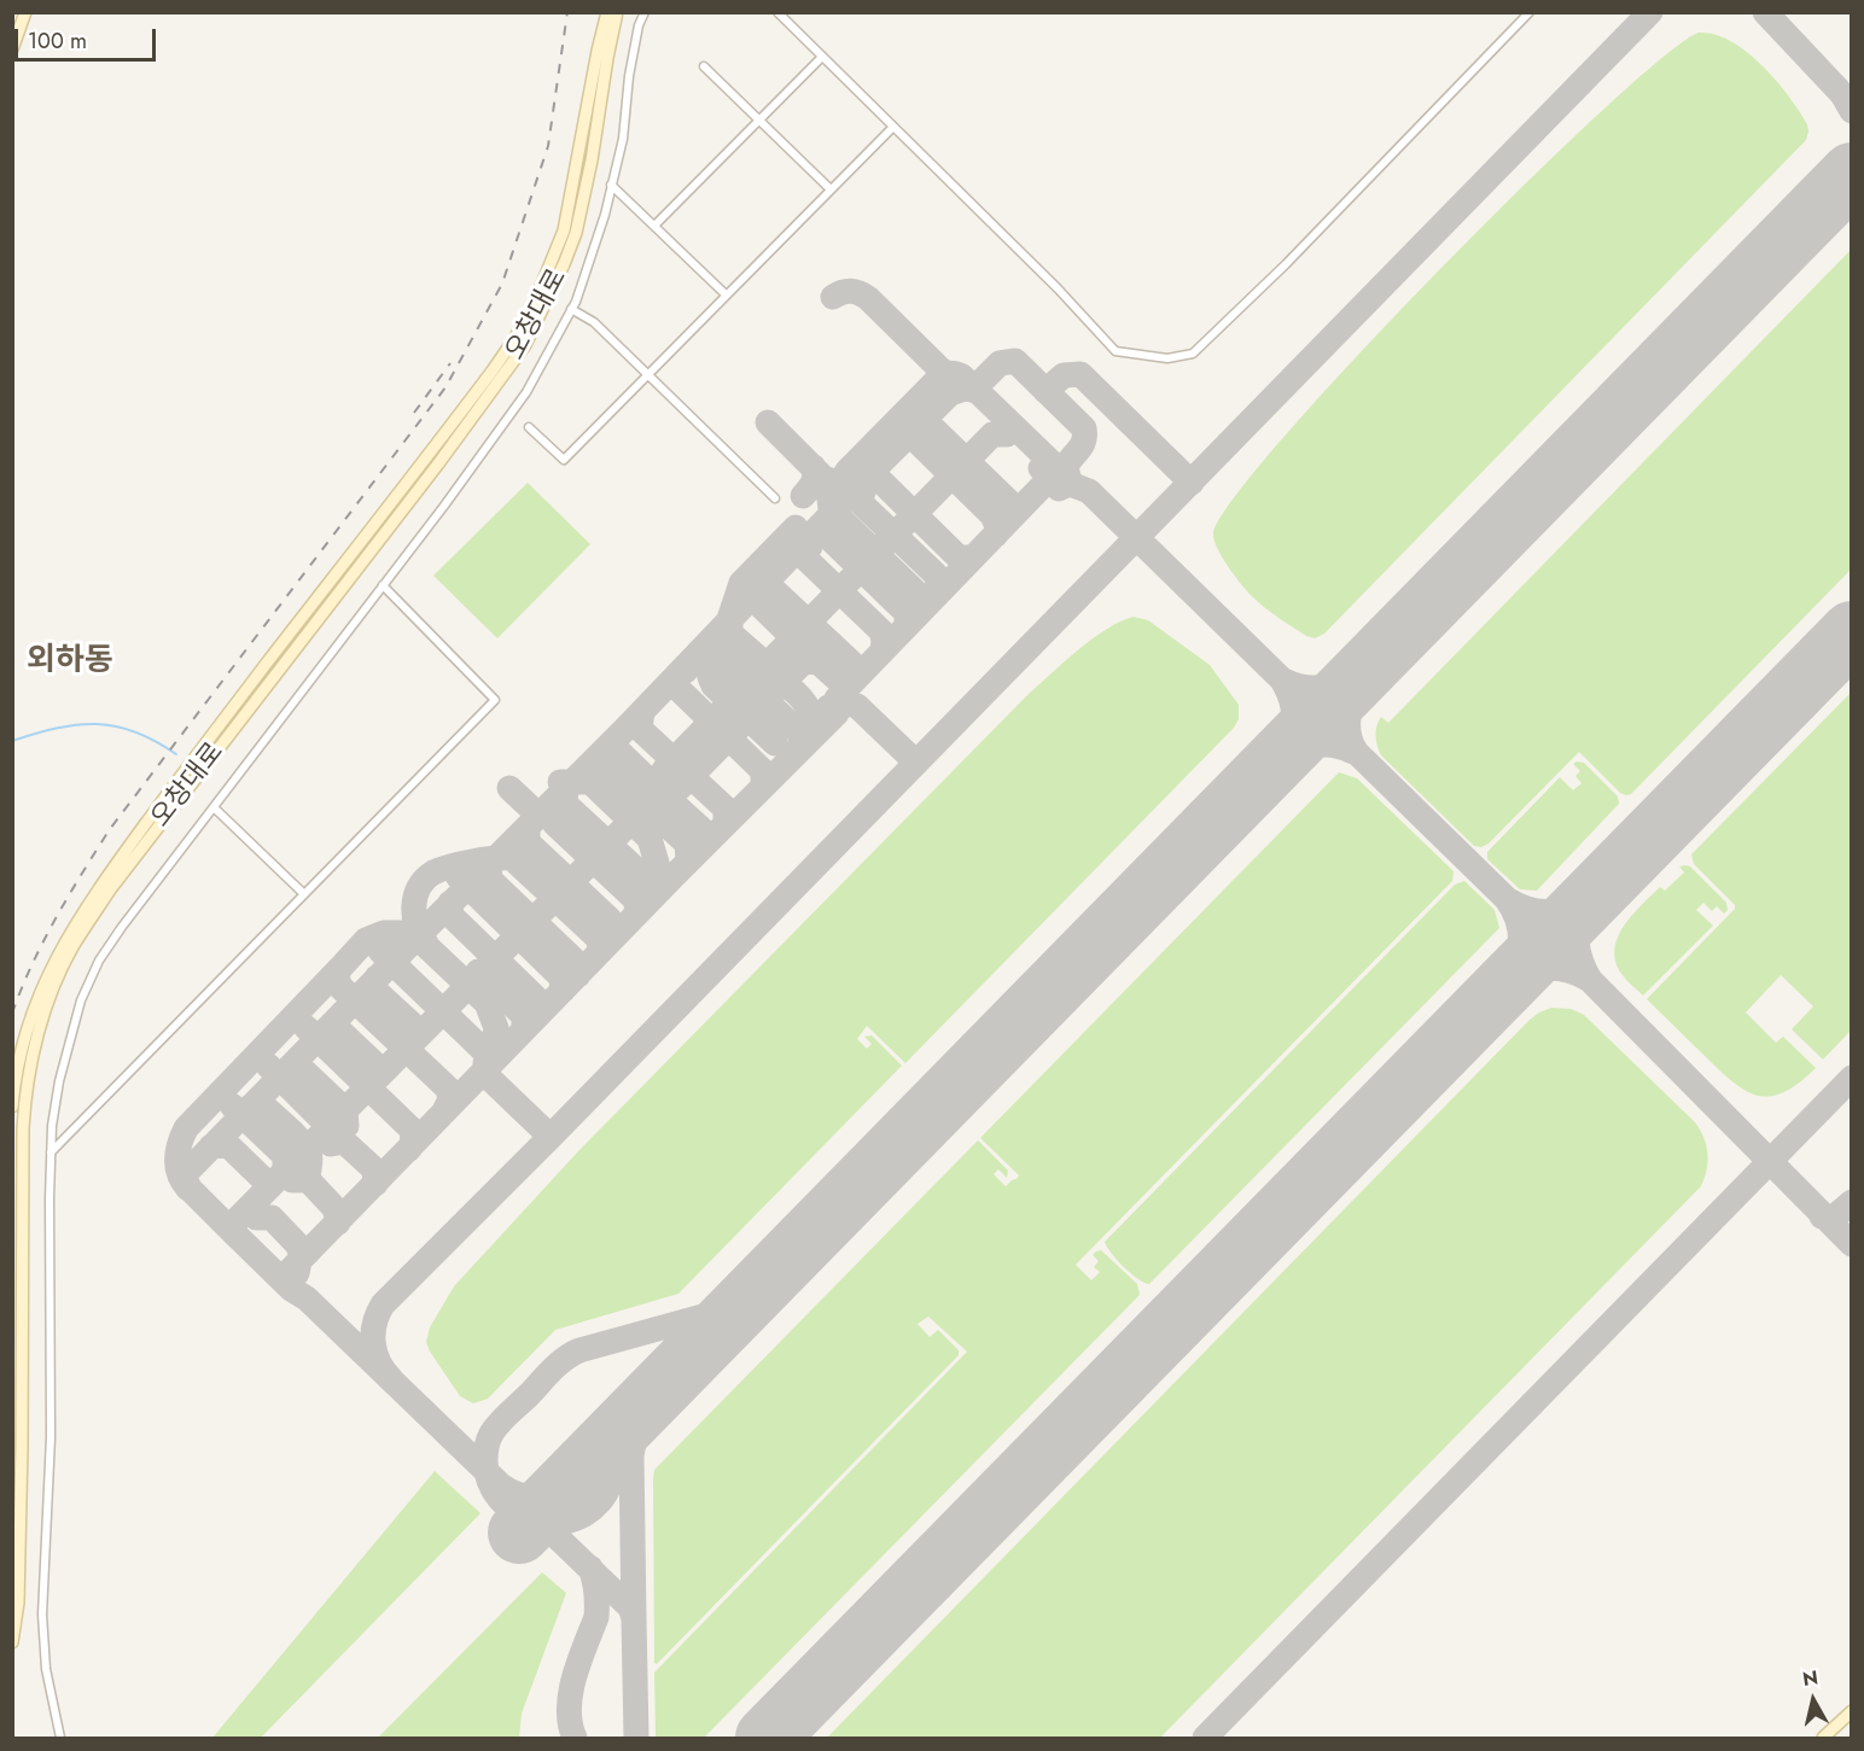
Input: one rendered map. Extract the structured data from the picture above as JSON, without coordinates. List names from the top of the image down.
{
  "streets": {
    "main road": ["오창대로"]
  },
  "districts": ["외하동"],
  "scale_bar": "100 m",
  "north": "top"
}
